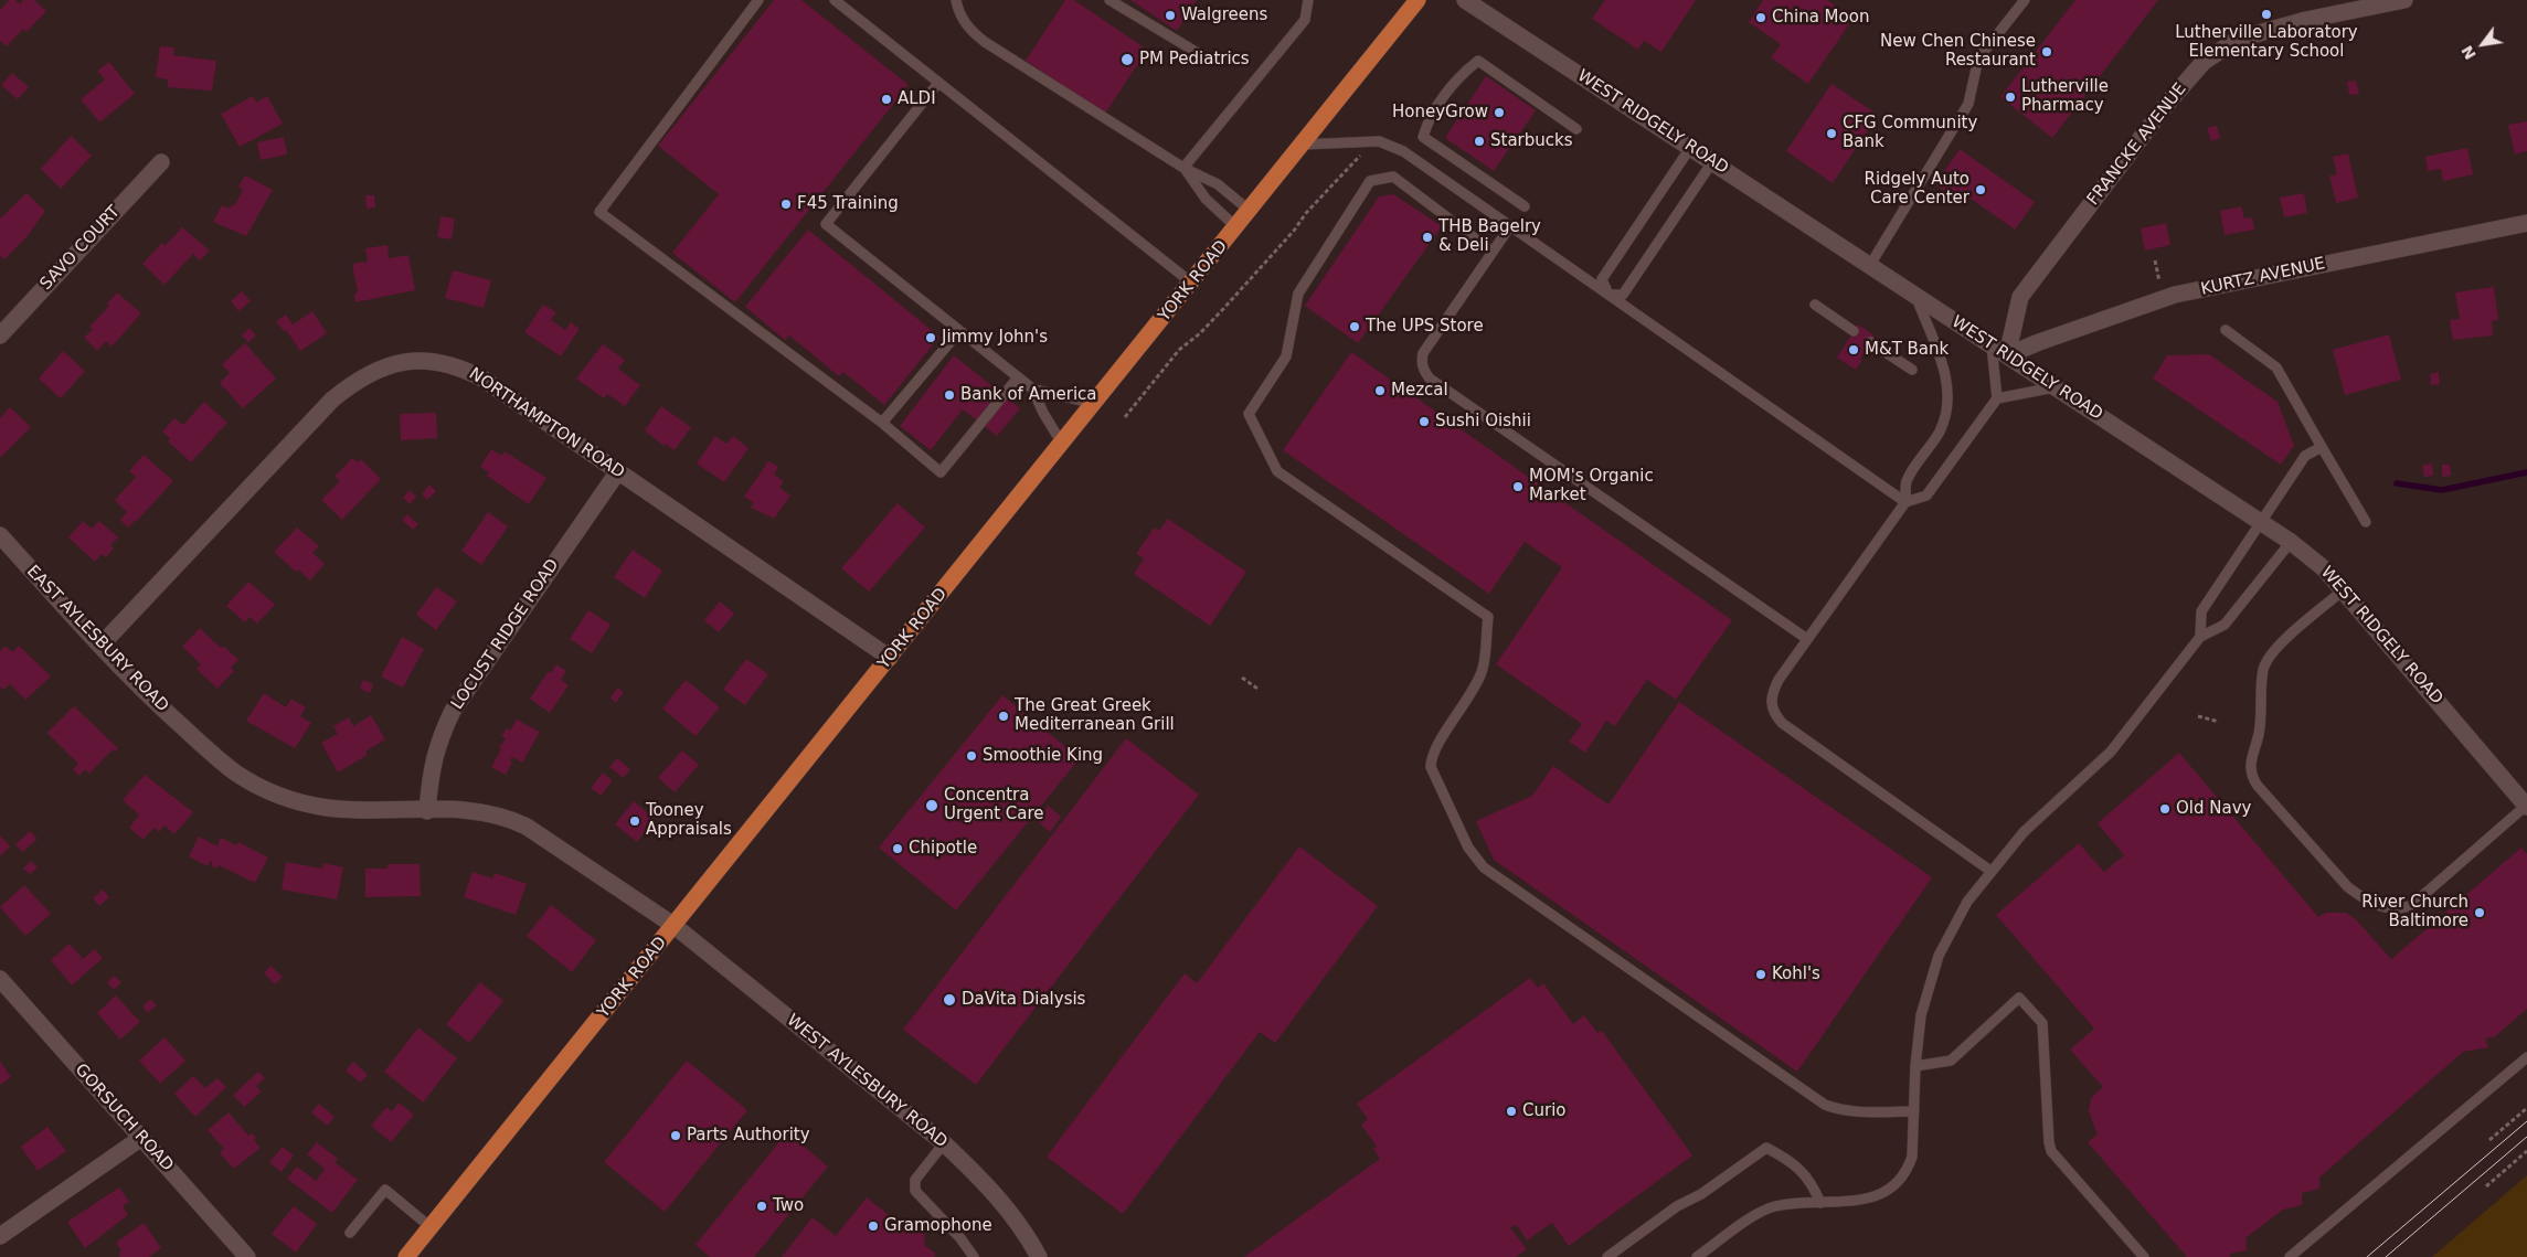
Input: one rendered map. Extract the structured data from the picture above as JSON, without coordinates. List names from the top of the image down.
{
  "streets": {
    "main road": ["YORK ROAD"],
    "street": [
      "WEST RIDGELY ROAD",
      "FRANCKE AVENUE",
      "SAVO COURT",
      "KURTZ AVENUE",
      "NORTHAMPTON ROAD",
      "LOCUST RIDGE ROAD",
      "EAST AYLESBURY ROAD",
      "WEST AYLESBURY ROAD",
      "GORSUCH ROAD"
    ]
  },
  "crossings": [
    ["WEST RIDGELY ROAD", "FRANCKE AVENUE"],
    ["WEST RIDGELY ROAD", "KURTZ AVENUE"],
    ["FRANCKE AVENUE", "KURTZ AVENUE"],
    ["YORK ROAD", "NORTHAMPTON ROAD"],
    ["YORK ROAD", "EAST AYLESBURY ROAD"],
    ["YORK ROAD", "WEST AYLESBURY ROAD"],
    ["NORTHAMPTON ROAD", "LOCUST RIDGE ROAD"],
    ["NORTHAMPTON ROAD", "EAST AYLESBURY ROAD"],
    ["LOCUST RIDGE ROAD", "EAST AYLESBURY ROAD"],
    ["EAST AYLESBURY ROAD", "WEST AYLESBURY ROAD"]
  ],
  "places": [
    "Lutherville Laboratory Elementary School",
    "Walgreens",
    "China Moon",
    "New Chen Chinese Restaurant",
    "PM Pediatrics",
    "Lutherville Pharmacy",
    "ALDI",
    "HoneyGrow",
    "CFG Community Bank",
    "Starbucks",
    "Ridgely Auto Care Center",
    "F45 Training",
    "THB Bagelry & Deli",
    "The UPS Store",
    "Jimmy John's",
    "M&T Bank",
    "Mezcal",
    "Bank of America",
    "Sushi Oishii",
    "MOM's Organic Market",
    "The Great Greek Mediterranean Grill",
    "Smoothie King",
    "Concentra Urgent Care",
    "Old Navy",
    "Tooney Appraisals",
    "Chipotle",
    "River Church Baltimore",
    "Kohl's",
    "DaVita Dialysis",
    "Curio",
    "Parts Authority",
    "Two",
    "Gramophone"
  ],
  "north": "bottom left"
}
